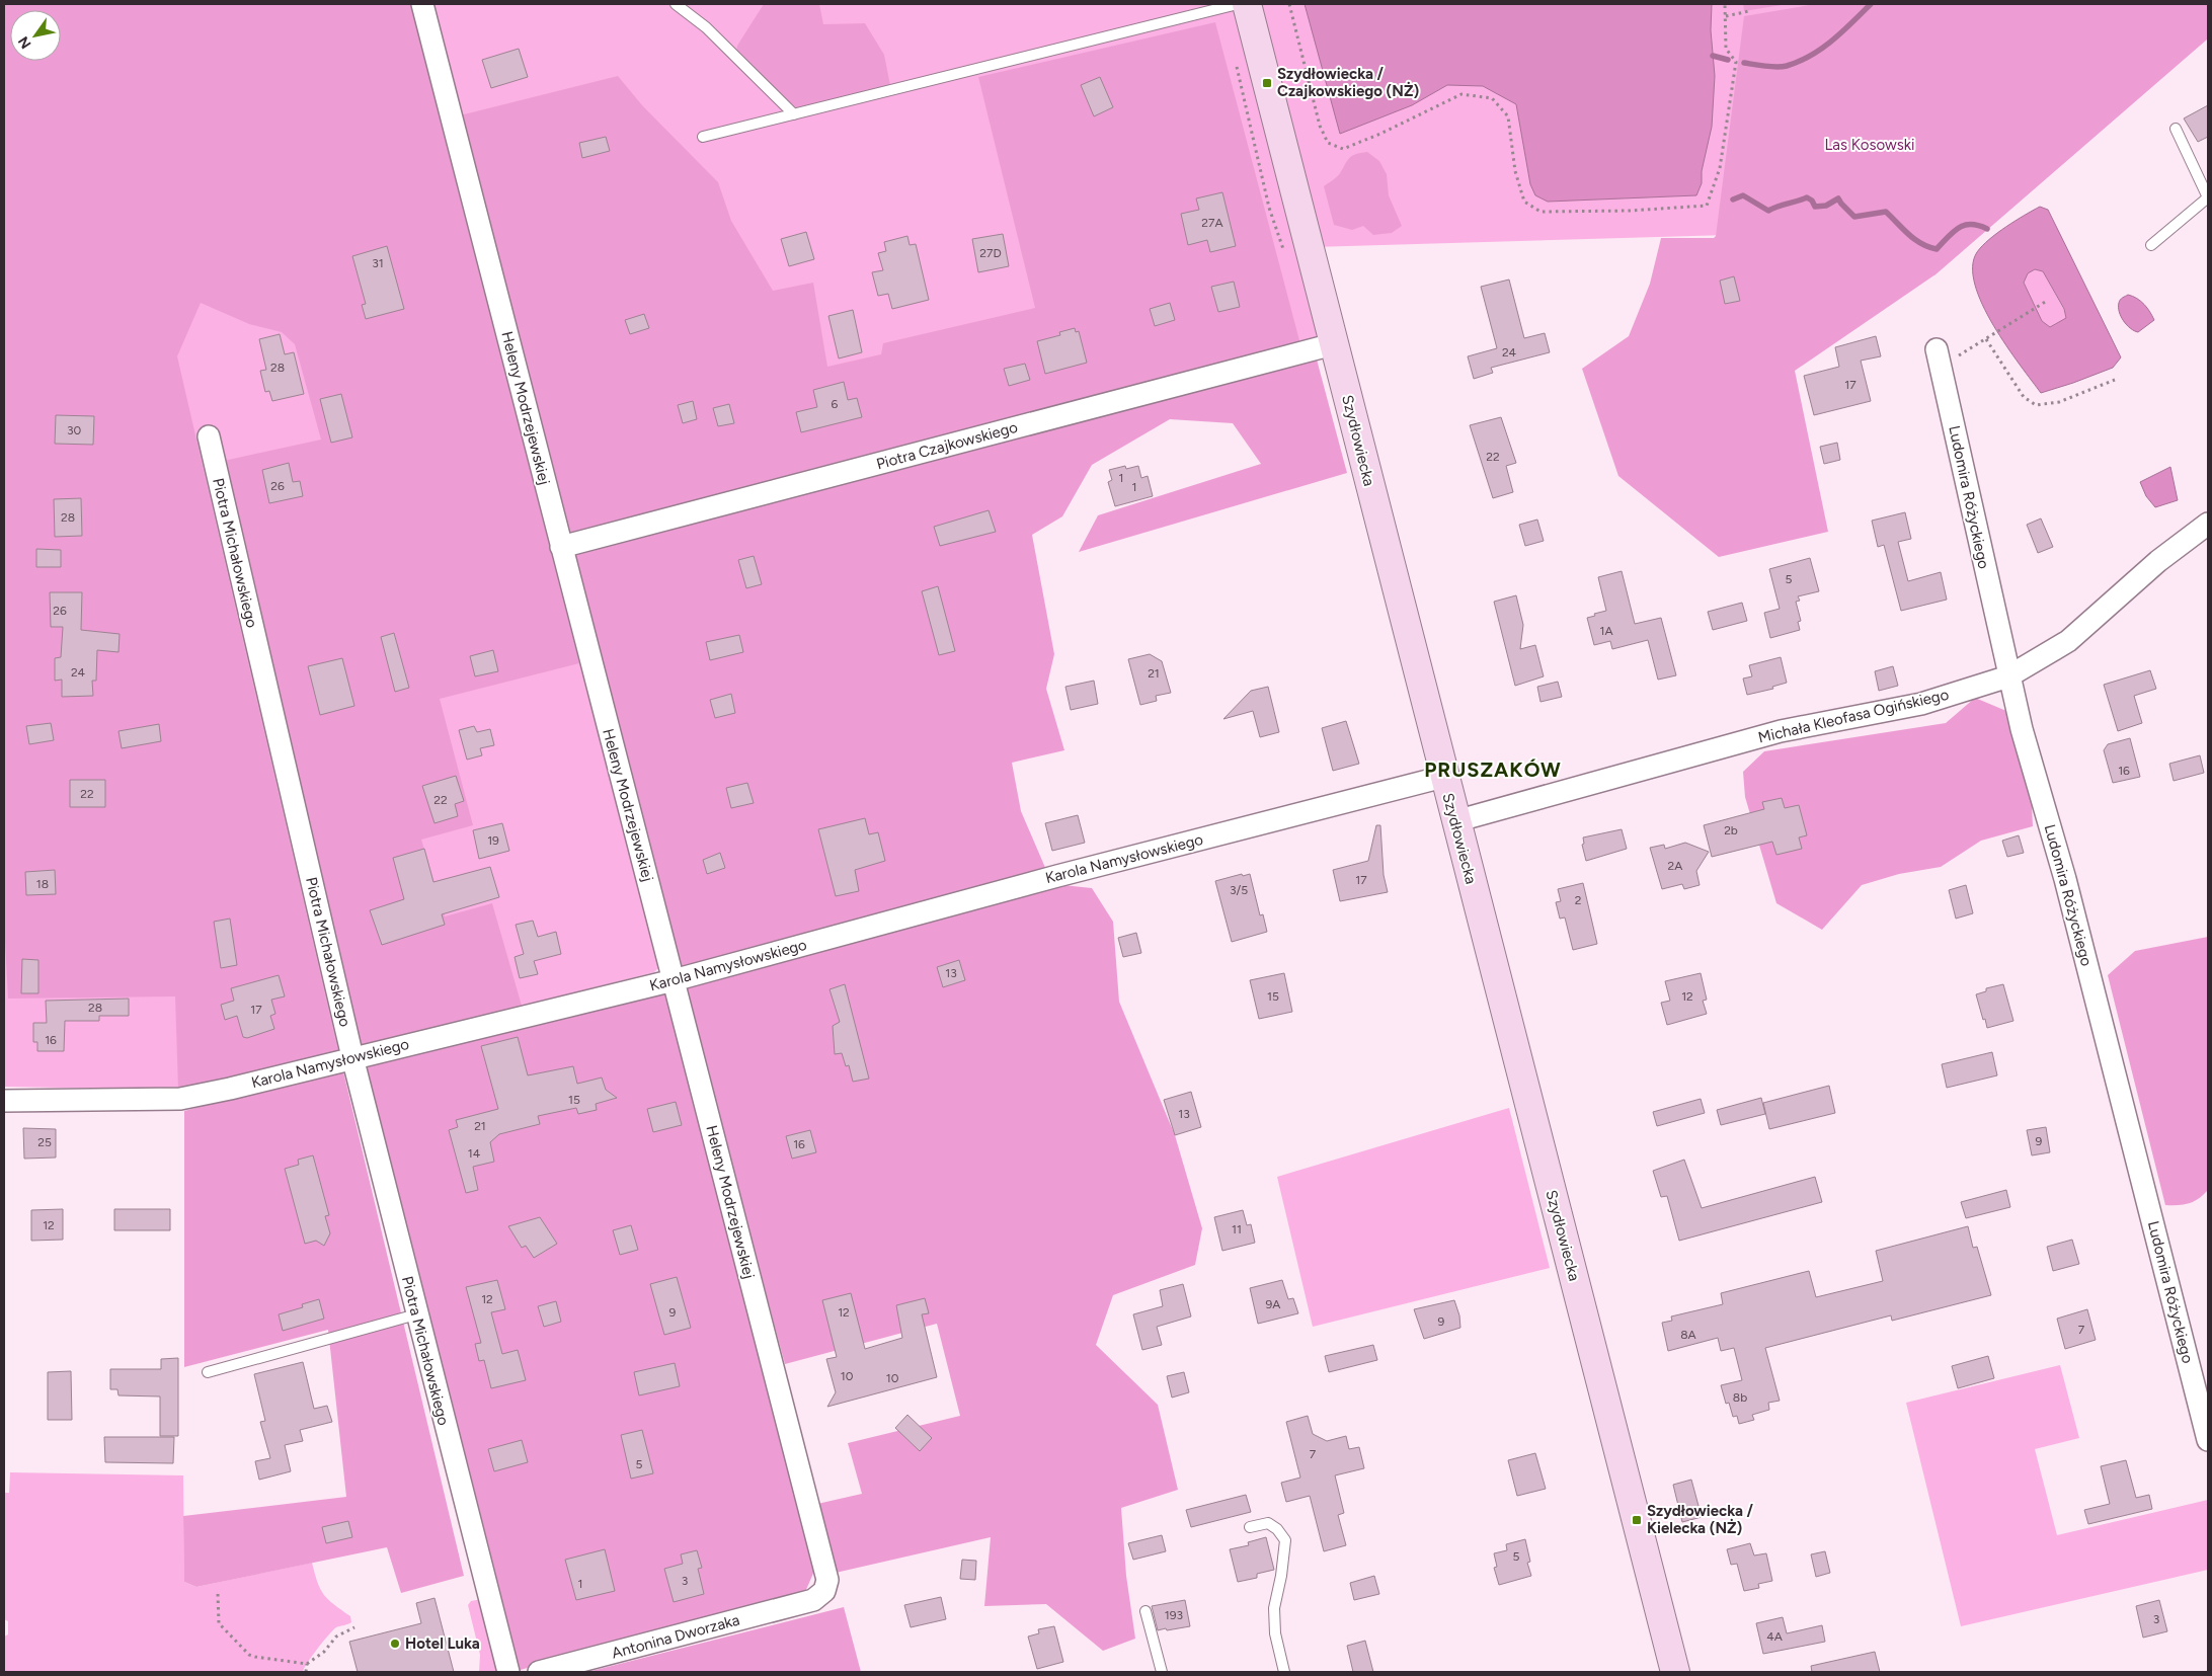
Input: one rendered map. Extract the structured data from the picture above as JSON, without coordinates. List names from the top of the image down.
{
  "streets": {
    "street": [
      "Heleny Modrzejewskiej",
      "Szydłowiecka",
      "Piotra Czajkowskiego",
      "Ludomira Różyckiego",
      "Piotra Michałowskiego",
      "Michała Kleofasa Ogińskiego",
      "Karola Namysłowskiego",
      "Antonina Dworzaka"
    ]
  },
  "crossings": [
    ["Heleny Modrzejewskiej", "Piotra Czajkowskiego"],
    ["Heleny Modrzejewskiej", "Karola Namysłowskiego"],
    ["Heleny Modrzejewskiej", "Antonina Dworzaka"],
    ["Szydłowiecka", "Piotra Czajkowskiego"],
    ["Szydłowiecka", "Michała Kleofasa Ogińskiego"],
    ["Szydłowiecka", "Karola Namysłowskiego"],
    ["Ludomira Różyckiego", "Michała Kleofasa Ogińskiego"],
    ["Piotra Michałowskiego", "Karola Namysłowskiego"]
  ],
  "districts": ["PRUSZAKÓW"],
  "parks": ["Las Kosowski"],
  "places": {
    "transit": ["Szydłowiecka / Czajkowskiego (NŻ)", "Szydłowiecka / Kielecka (NŻ)"],
    "other": ["Hotel Luka"]
  },
  "house_numbers": [
    "27A",
    "27D",
    "31",
    "24",
    "28",
    "17",
    "6",
    "30",
    "22",
    "1",
    "26",
    "1",
    "28",
    "5",
    "26",
    "1A",
    "24",
    "21",
    "16",
    "22",
    "22",
    "2b",
    "19",
    "2A",
    "17",
    "18",
    "3/5",
    "2",
    "13",
    "15",
    "12",
    "28",
    "17",
    "16",
    "15",
    "13",
    "21",
    "9",
    "25",
    "16",
    "14",
    "12",
    "11",
    "12",
    "9A",
    "9",
    "12",
    "9",
    "7",
    "8A",
    "10",
    "10",
    "8b",
    "7",
    "5",
    "5",
    "3",
    "1",
    "193",
    "3",
    "4A"
  ],
  "north": "bottom left"
}
